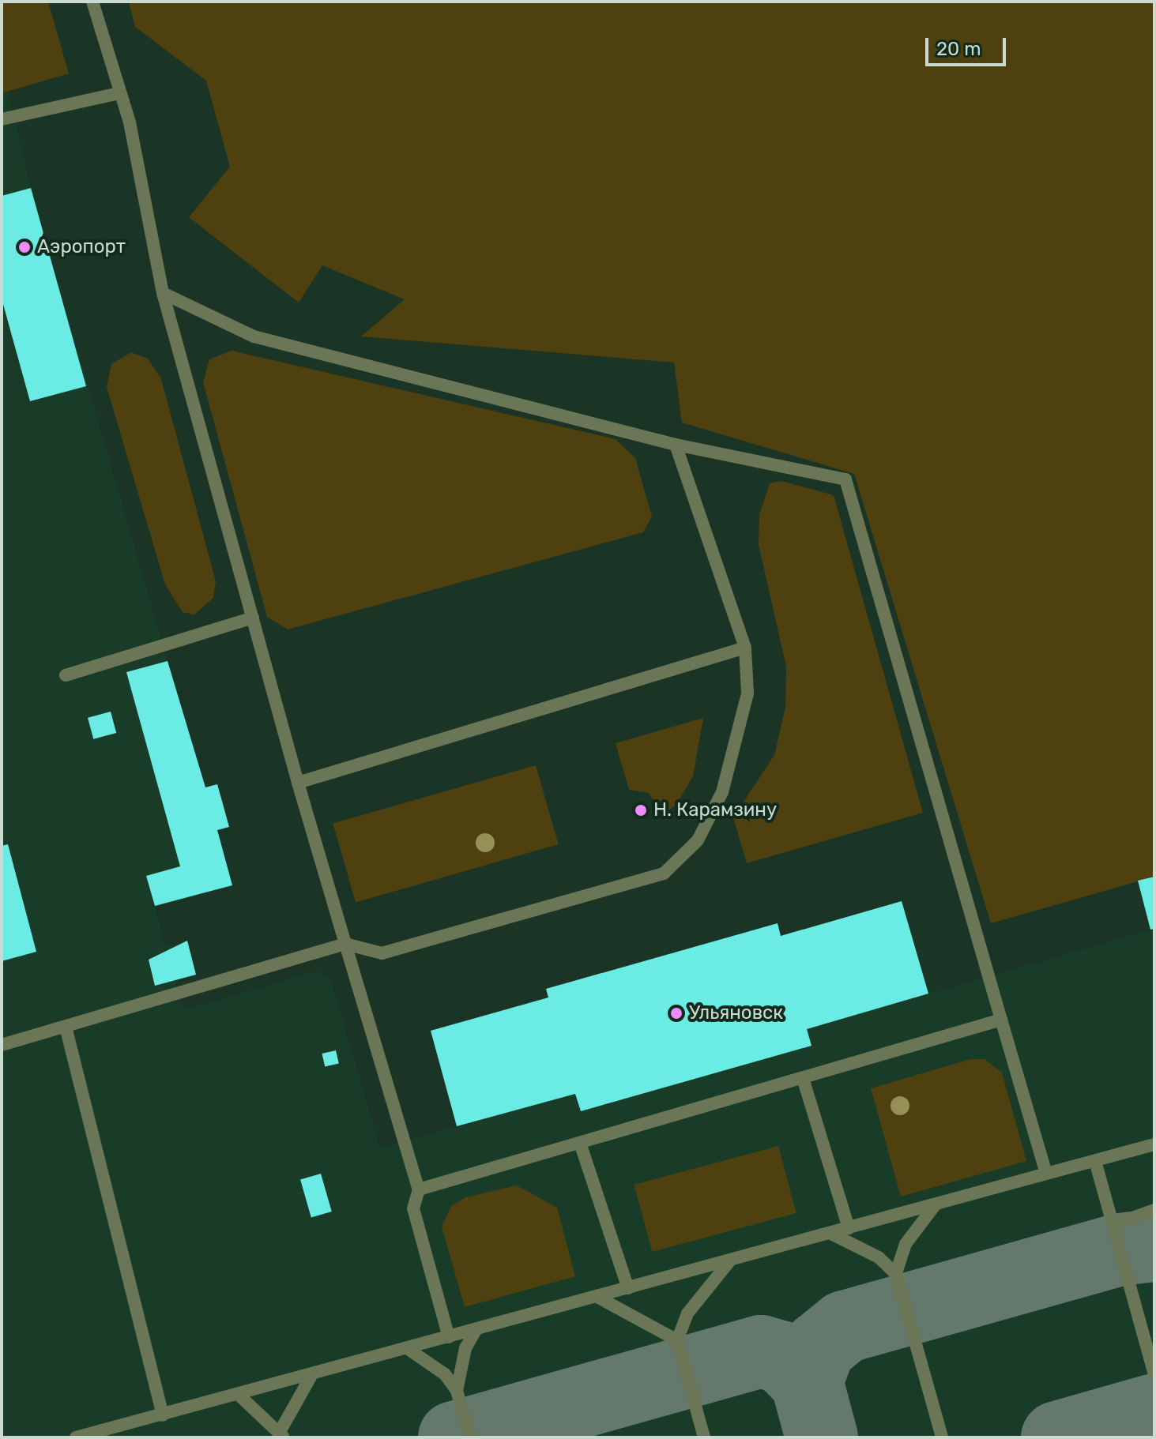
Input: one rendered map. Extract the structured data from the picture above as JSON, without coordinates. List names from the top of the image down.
{
  "places": ["Аэропорт", "Н. Карамзину", "Ульяновск"],
  "scale_bar": "20 m"
}
